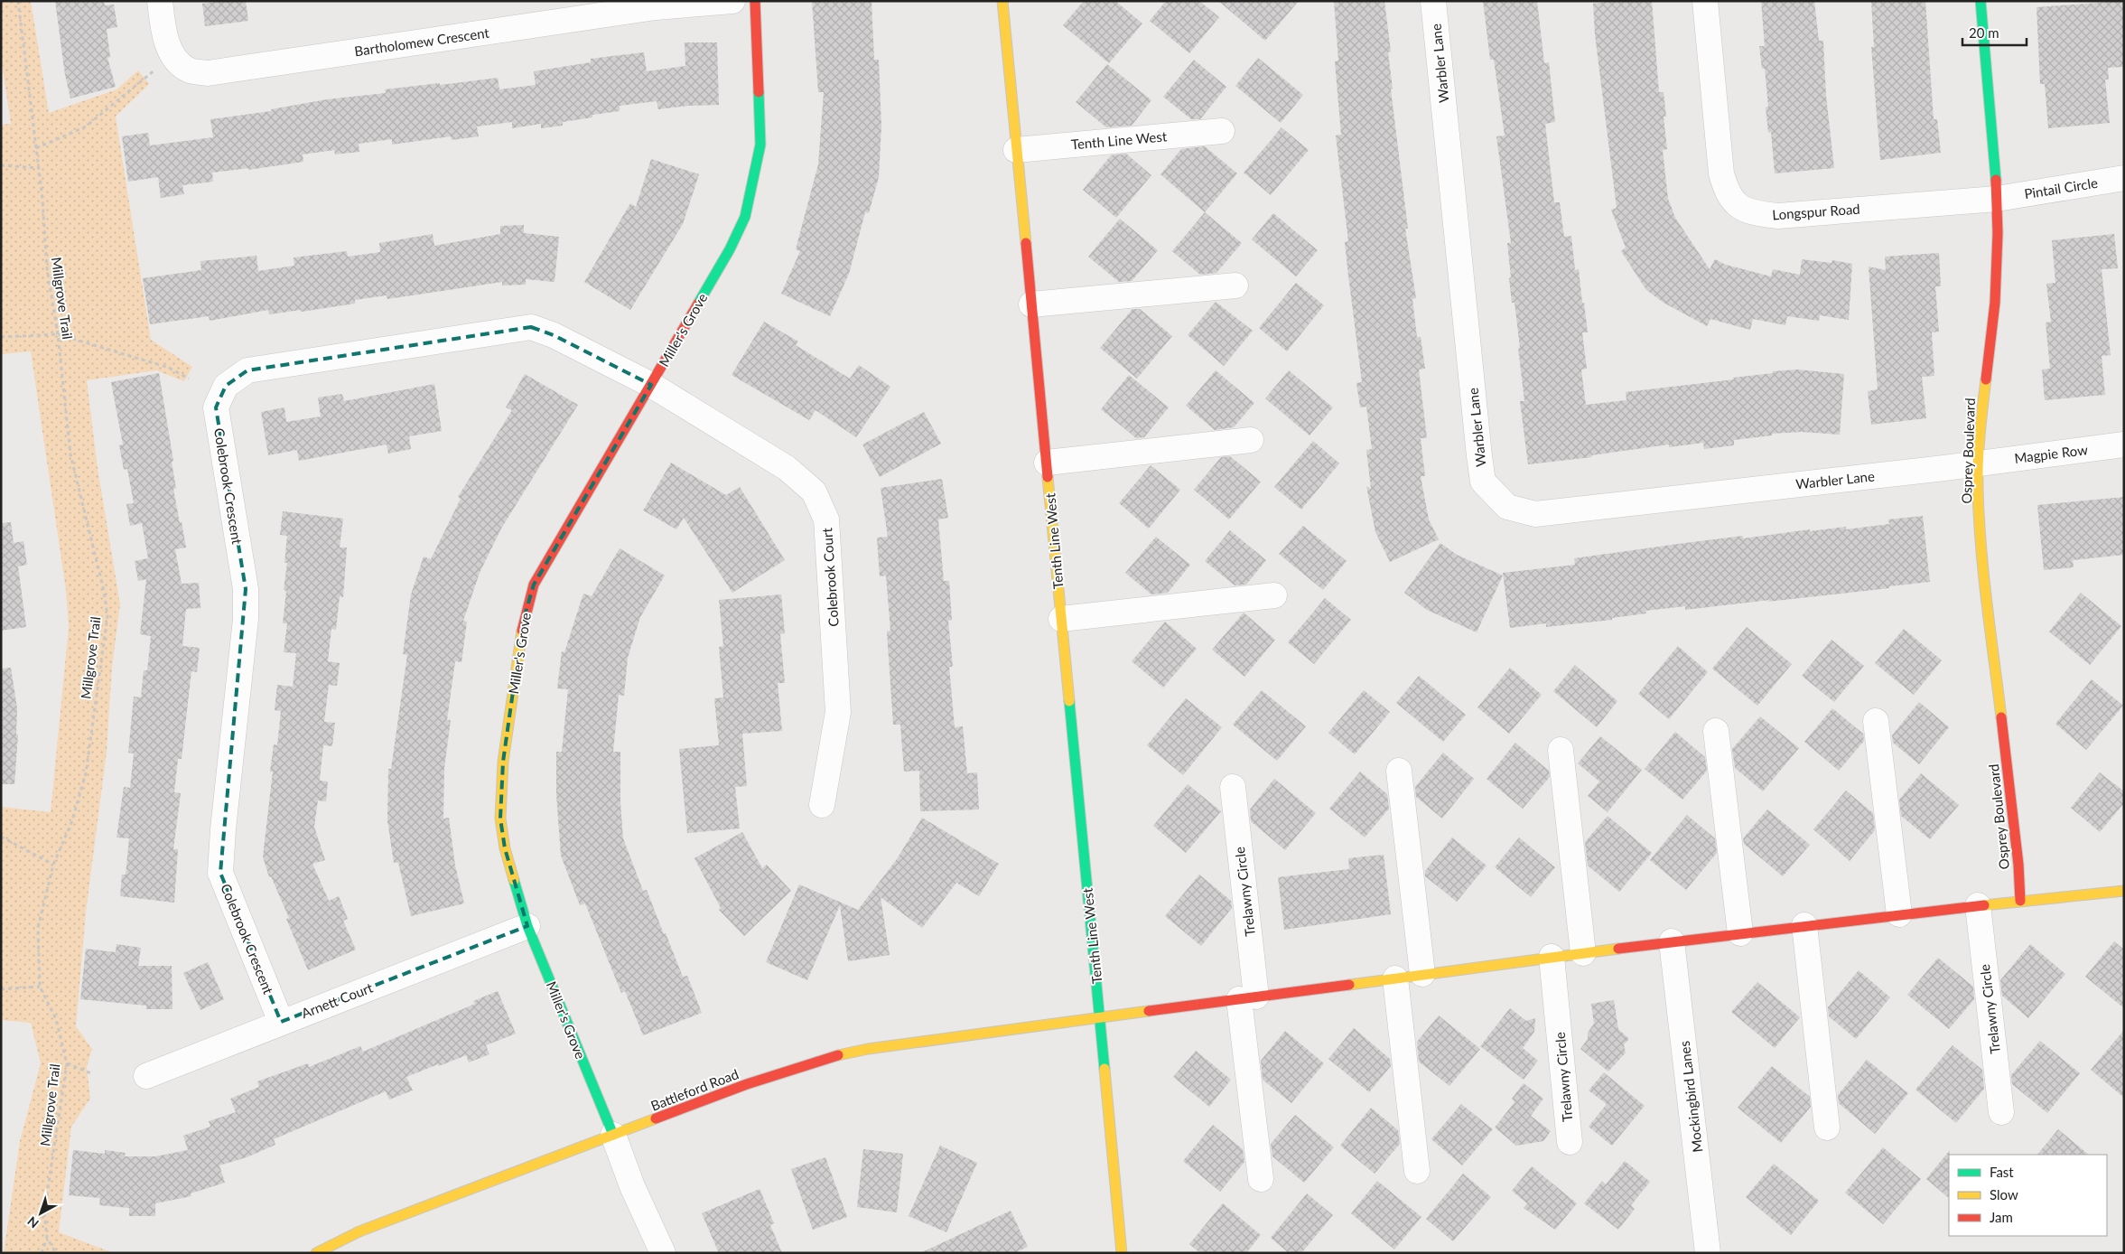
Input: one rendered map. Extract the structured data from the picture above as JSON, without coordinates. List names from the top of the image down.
{
  "streets": {
    "street": [
      "Bartholomew Crescent",
      "Warbler Lane",
      "Tenth Line West",
      "Pintail Circle",
      "Longspur Road",
      "Miller's Grove",
      "Osprey Boulevard",
      "Magpie Row",
      "Colebrook Crescent",
      "Colebrook Court",
      "Trelawny Circle",
      "Arnett Court",
      "Battleford Road",
      "Mockingbird Lanes"
    ],
    "path": ["Millgrove Trail"]
  },
  "crossings": [
    ["Warbler Lane", "Osprey Boulevard"],
    ["Warbler Lane", "Magpie Row"],
    ["Tenth Line West", "Battleford Road"],
    ["Pintail Circle", "Longspur Road"],
    ["Pintail Circle", "Osprey Boulevard"],
    ["Longspur Road", "Osprey Boulevard"],
    ["Miller's Grove", "Colebrook Crescent"],
    ["Miller's Grove", "Colebrook Court"],
    ["Miller's Grove", "Arnett Court"],
    ["Miller's Grove", "Battleford Road"],
    ["Osprey Boulevard", "Magpie Row"],
    ["Colebrook Crescent", "Colebrook Court"],
    ["Colebrook Crescent", "Arnett Court"]
  ],
  "legend": ["Fast", "Slow", "Jam"],
  "scale_bar": "20 m",
  "north": "bottom left"
}
